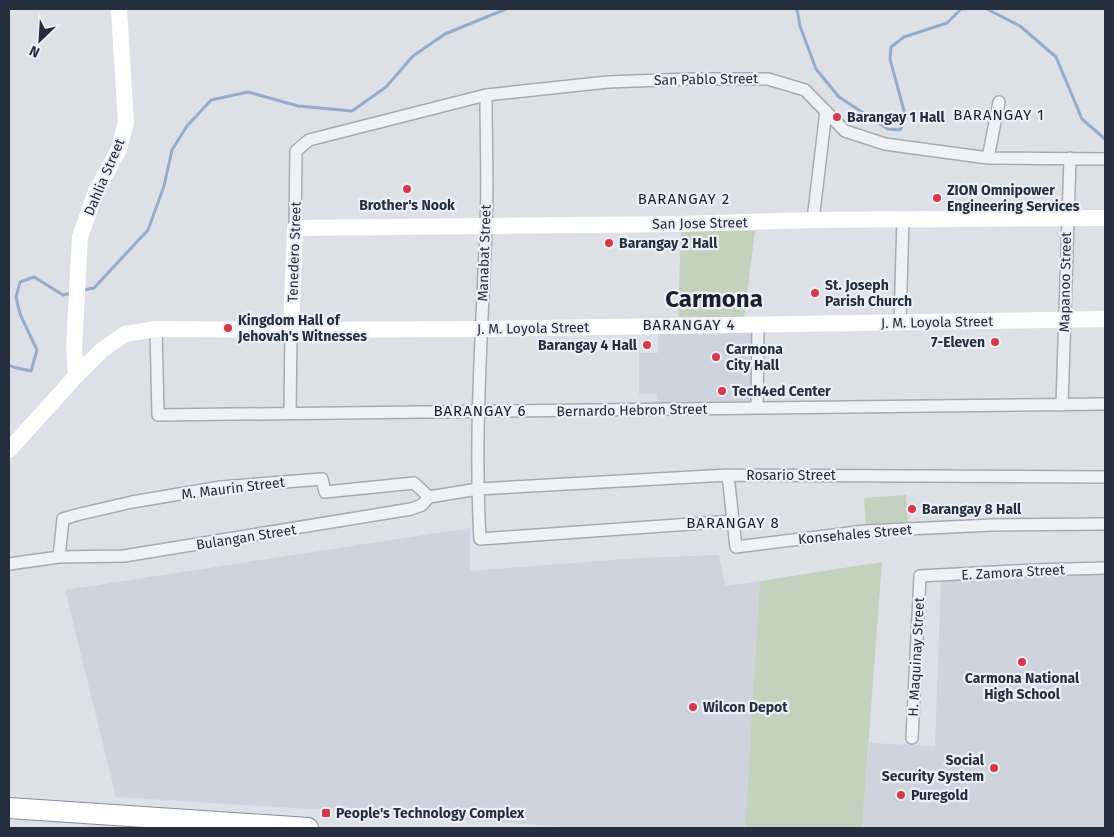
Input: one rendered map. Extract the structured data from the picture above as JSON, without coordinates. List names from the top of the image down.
{
  "streets": {
    "main road": [
      "Dahlia Street",
      "San Jose Street",
      "Tenedero Street",
      "J. M. Loyola Street"
    ],
    "street": [
      "San Pablo Street",
      "Manabat Street",
      "Mapanoo Street",
      "Bernardo Hebron Street",
      "Rosario Street",
      "M. Maurin Street",
      "Konsehales Street",
      "Bulangan Street",
      "E. Zamora Street",
      "H. Maquinay Street"
    ]
  },
  "crossings": [
    ["San Pablo Street", "Tenedero Street"],
    ["San Pablo Street", "Manabat Street"],
    ["San Pablo Street", "Mapanoo Street"],
    ["Dahlia Street", "J. M. Loyola Street"],
    ["San Jose Street", "Tenedero Street"],
    ["San Jose Street", "Manabat Street"],
    ["San Jose Street", "Mapanoo Street"],
    ["Tenedero Street", "J. M. Loyola Street"],
    ["Tenedero Street", "Bernardo Hebron Street"],
    ["Manabat Street", "J. M. Loyola Street"],
    ["Manabat Street", "Bernardo Hebron Street"],
    ["Manabat Street", "Rosario Street"],
    ["Manabat Street", "Konsehales Street"],
    ["Manabat Street", "Bulangan Street"],
    ["Mapanoo Street", "J. M. Loyola Street"],
    ["Mapanoo Street", "Bernardo Hebron Street"],
    ["J. M. Loyola Street", "Bernardo Hebron Street"],
    ["Rosario Street", "Bulangan Street"],
    ["M. Maurin Street", "Bulangan Street"],
    ["E. Zamora Street", "H. Maquinay Street"]
  ],
  "districts": [
    "BARANGAY 1",
    "BARANGAY 2",
    "Carmona",
    "BARANGAY 4",
    "BARANGAY 6",
    "BARANGAY 8"
  ],
  "places": {
    "other": [
      "Barangay 1 Hall",
      "Brother's Nook",
      "ZION Omnipower Engineering Services",
      "Barangay 2 Hall",
      "St. Joseph Parish Church",
      "Kingdom Hall of Jehovah's Witnesses",
      "7-Eleven",
      "Barangay 4 Hall",
      "Carmona City Hall",
      "Tech4ed Center",
      "Barangay 8 Hall",
      "Carmona National High School",
      "Wilcon Depot",
      "Social Security System",
      "Puregold"
    ],
    "transit": ["People's Technology Complex"]
  },
  "north": "bottom left"
}
